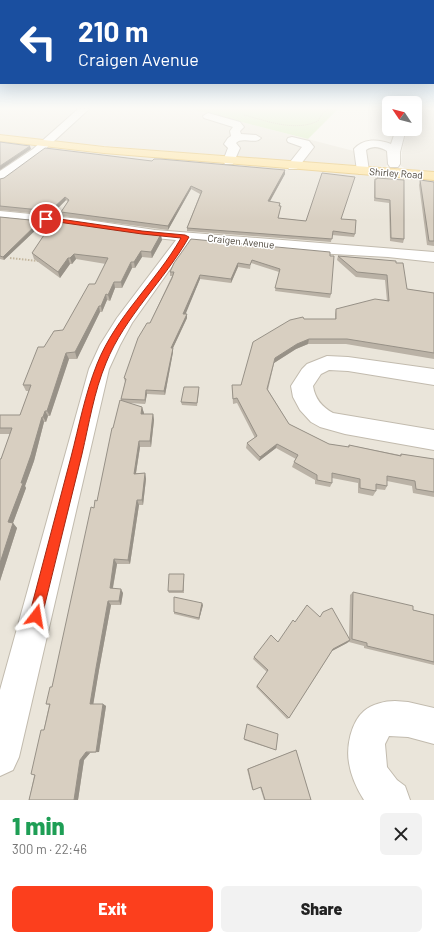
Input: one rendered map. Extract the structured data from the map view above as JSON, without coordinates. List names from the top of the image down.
{
  "streets": {
    "main road": ["Shirley Road"],
    "street": ["Craigen Avenue"]
  },
  "north": "top left",
  "page": {
    "turn": ["210 m", "Craigen Avenue"],
    "heading": ["1 min", "300 m · 22:46"],
    "buttons": ["Exit", "Share"]
  }
}
